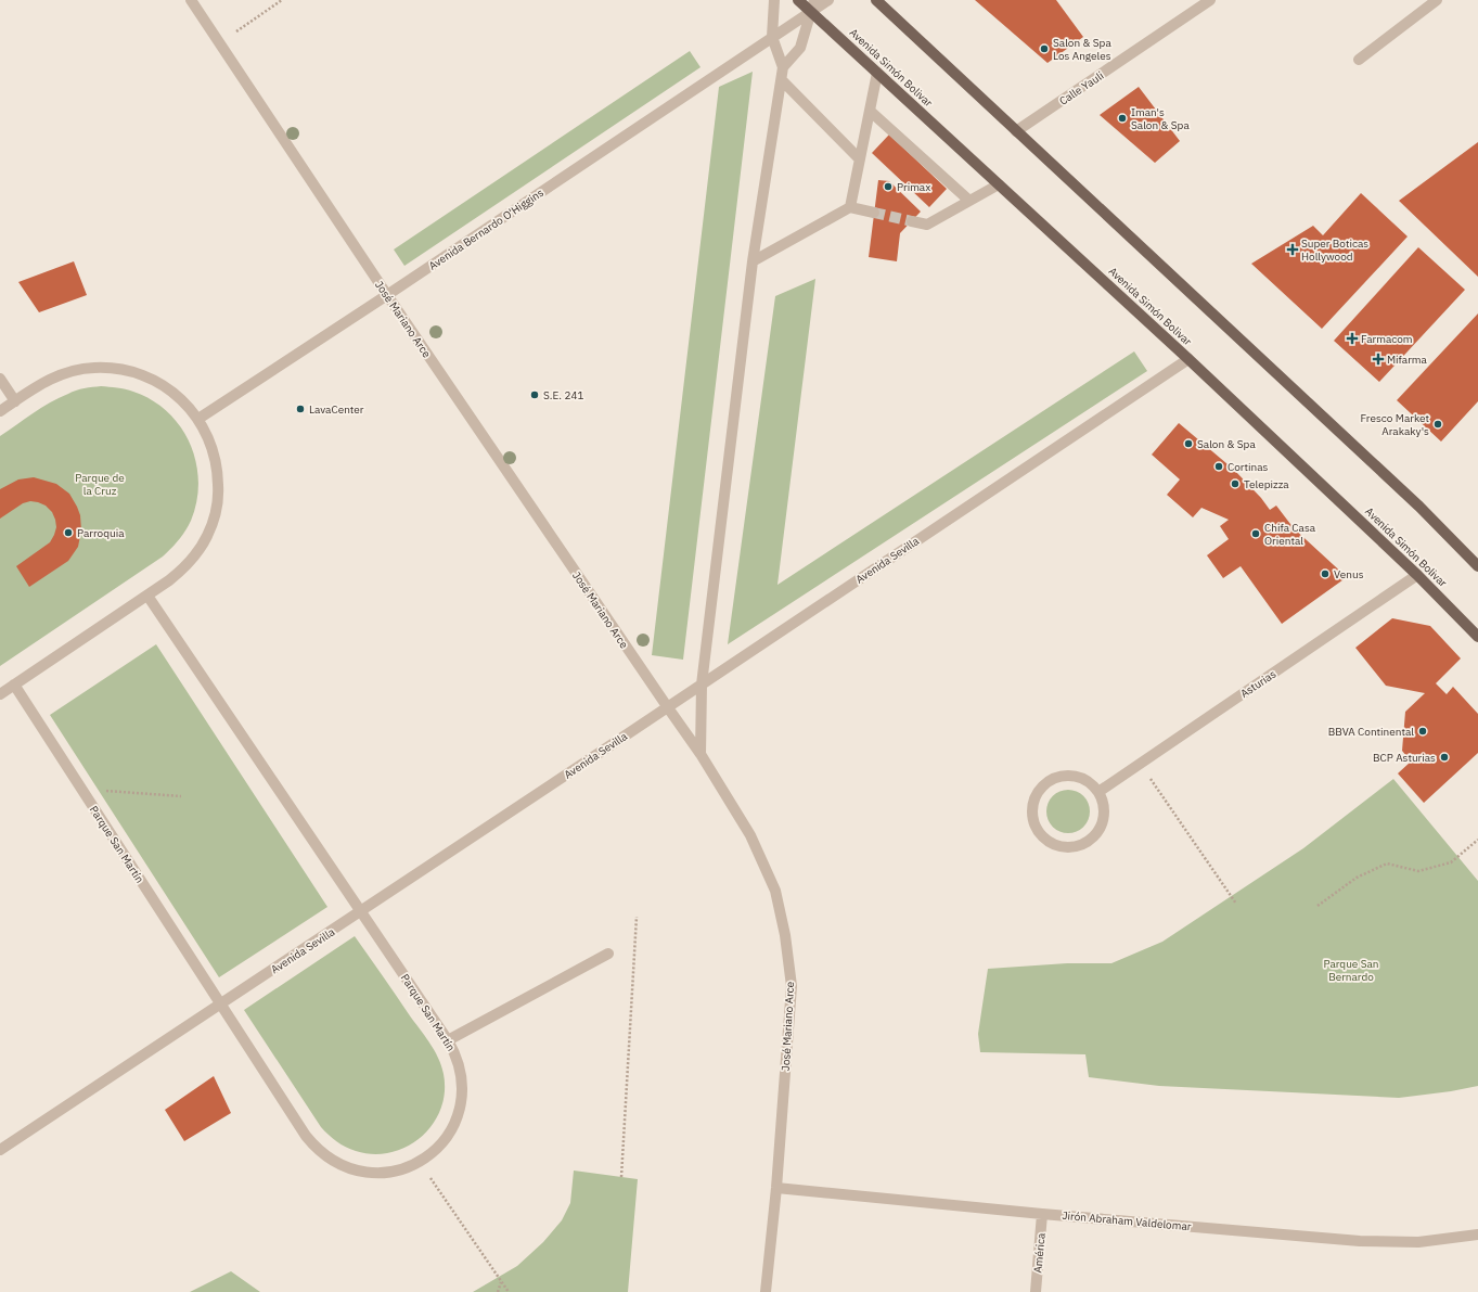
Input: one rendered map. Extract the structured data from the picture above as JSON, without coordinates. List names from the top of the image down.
{
  "streets": {
    "main road": ["Avenida Simón Bolivar"],
    "street": [
      "Calle Yauli",
      "Avenida Bernardo O'Higgins",
      "José Mariano Arce",
      "Avenida Sevilla",
      "Asturias",
      "Parque San Martín",
      "Jirón Abraham Valdelomar",
      "América"
    ]
  },
  "crossings": [
    ["Avenida Simón Bolivar", "Avenida Bernardo O'Higgins"],
    ["Avenida Simón Bolivar", "Avenida Sevilla"],
    ["Avenida Simón Bolivar", "Asturias"],
    ["Avenida Bernardo O'Higgins", "José Mariano Arce"],
    ["José Mariano Arce", "Avenida Sevilla"],
    ["José Mariano Arce", "Jirón Abraham Valdelomar"],
    ["Avenida Sevilla", "Parque San Martín"],
    ["Jirón Abraham Valdelomar", "América"]
  ],
  "parks": ["Parque de la Cruz", "Parque San Bernardo"],
  "places": {
    "other": [
      "Salon & Spa Los Angeles",
      "Iman's Salon & Spa",
      "Primax",
      "S.E. 241",
      "LavaCenter",
      "Fresco Market Arakaky's",
      "Salon & Spa",
      "Cortinas",
      "Telepizza",
      "Parroquia",
      "Chifa Casa Oriental",
      "Venus",
      "BBVA Continental",
      "BCP Asturias"
    ],
    "health": ["Super Boticas Hollywood", "Farmacom", "Mifarma"]
  }
}
